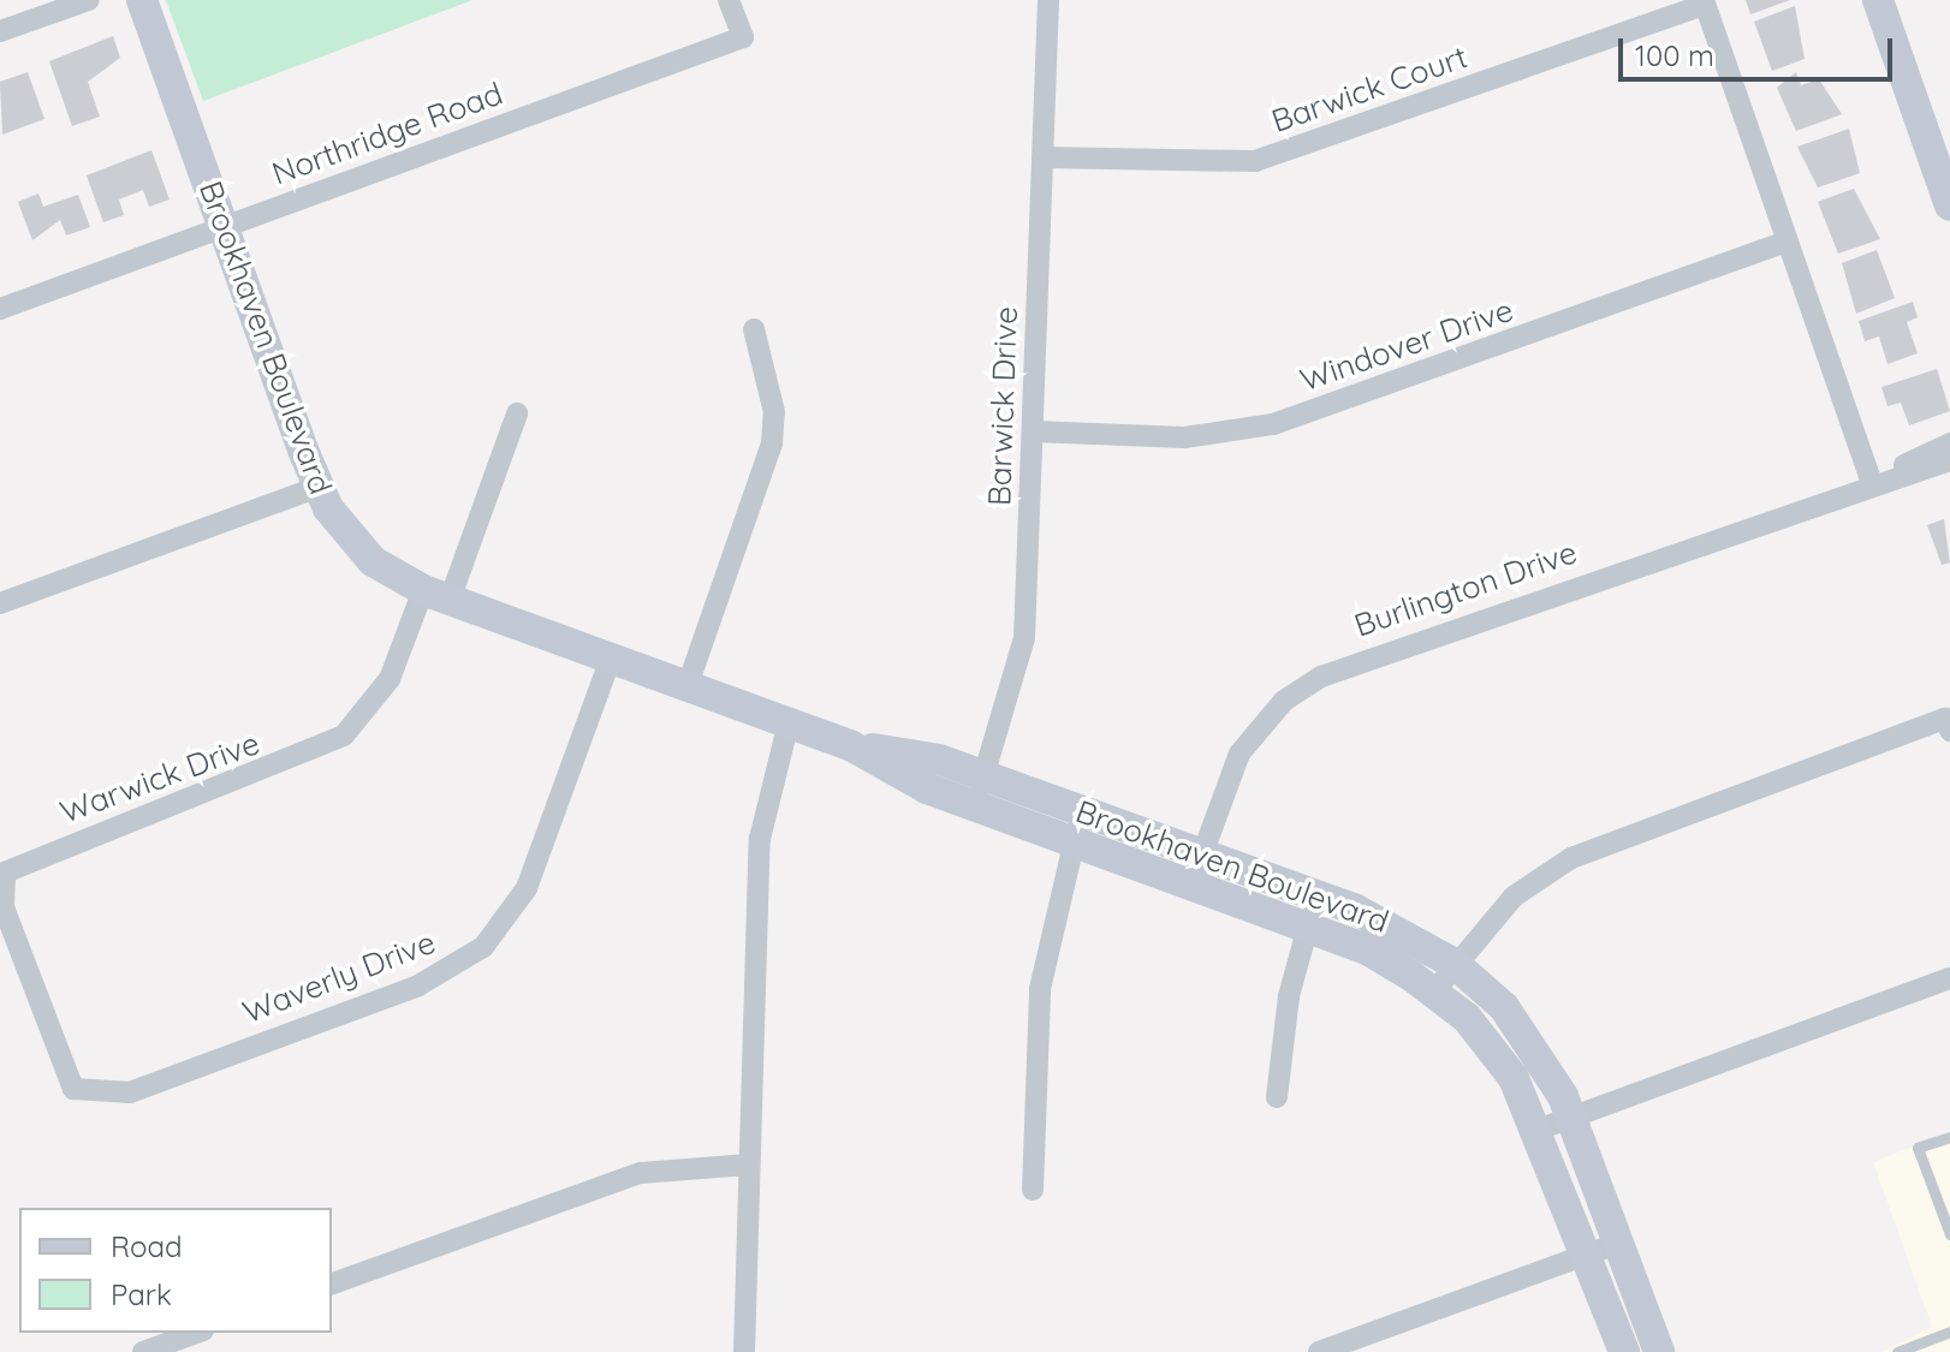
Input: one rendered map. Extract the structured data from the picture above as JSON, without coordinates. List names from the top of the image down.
{
  "streets": {
    "street": [
      "Barwick Court",
      "Northridge Road",
      "Brookhaven Boulevard",
      "Windover Drive",
      "Barwick Drive",
      "Burlington Drive",
      "Warwick Drive",
      "Waverly Drive"
    ]
  },
  "crossings": [
    ["Barwick Court", "Barwick Drive"],
    ["Northridge Road", "Brookhaven Boulevard"],
    ["Brookhaven Boulevard", "Barwick Drive"],
    ["Brookhaven Boulevard", "Burlington Drive"],
    ["Brookhaven Boulevard", "Warwick Drive"],
    ["Brookhaven Boulevard", "Waverly Drive"],
    ["Windover Drive", "Barwick Drive"],
    ["Warwick Drive", "Waverly Drive"]
  ],
  "legend": ["Road", "Park"],
  "scale_bar": "100 m"
}
